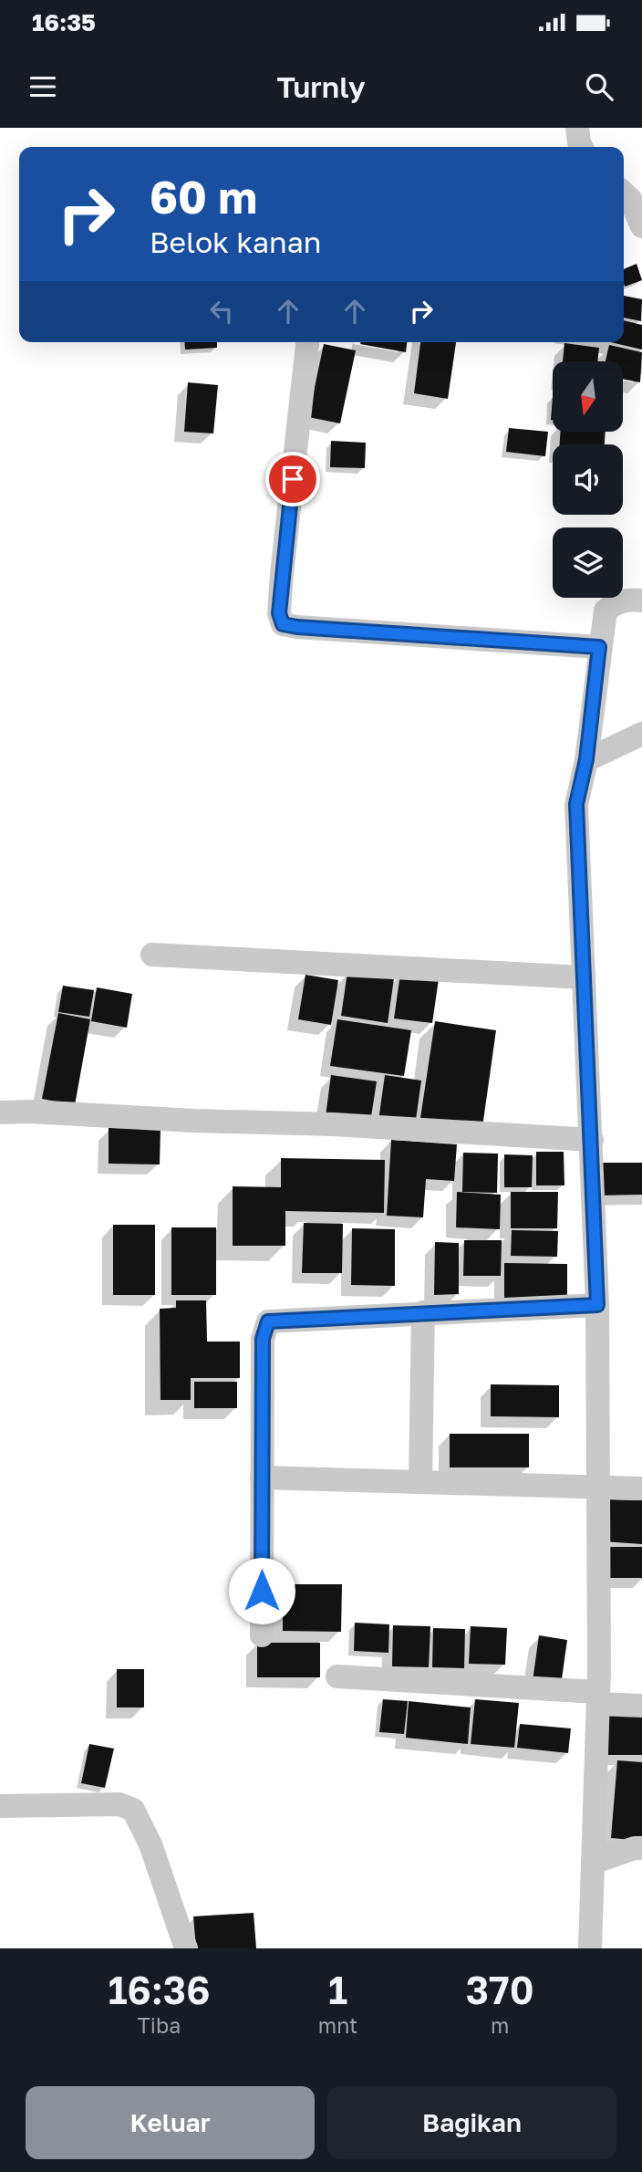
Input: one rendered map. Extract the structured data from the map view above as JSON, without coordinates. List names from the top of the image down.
{
  "north": "bottom",
  "page": {
    "status": "16:35",
    "header": "Turnly",
    "turn": ["60 m", "Belok kanan"],
    "eta": [
      "16:36",
      "Tiba",
      "1",
      "mnt",
      "370",
      "m"
    ],
    "buttons": ["Keluar", "Bagikan"]
  }
}
